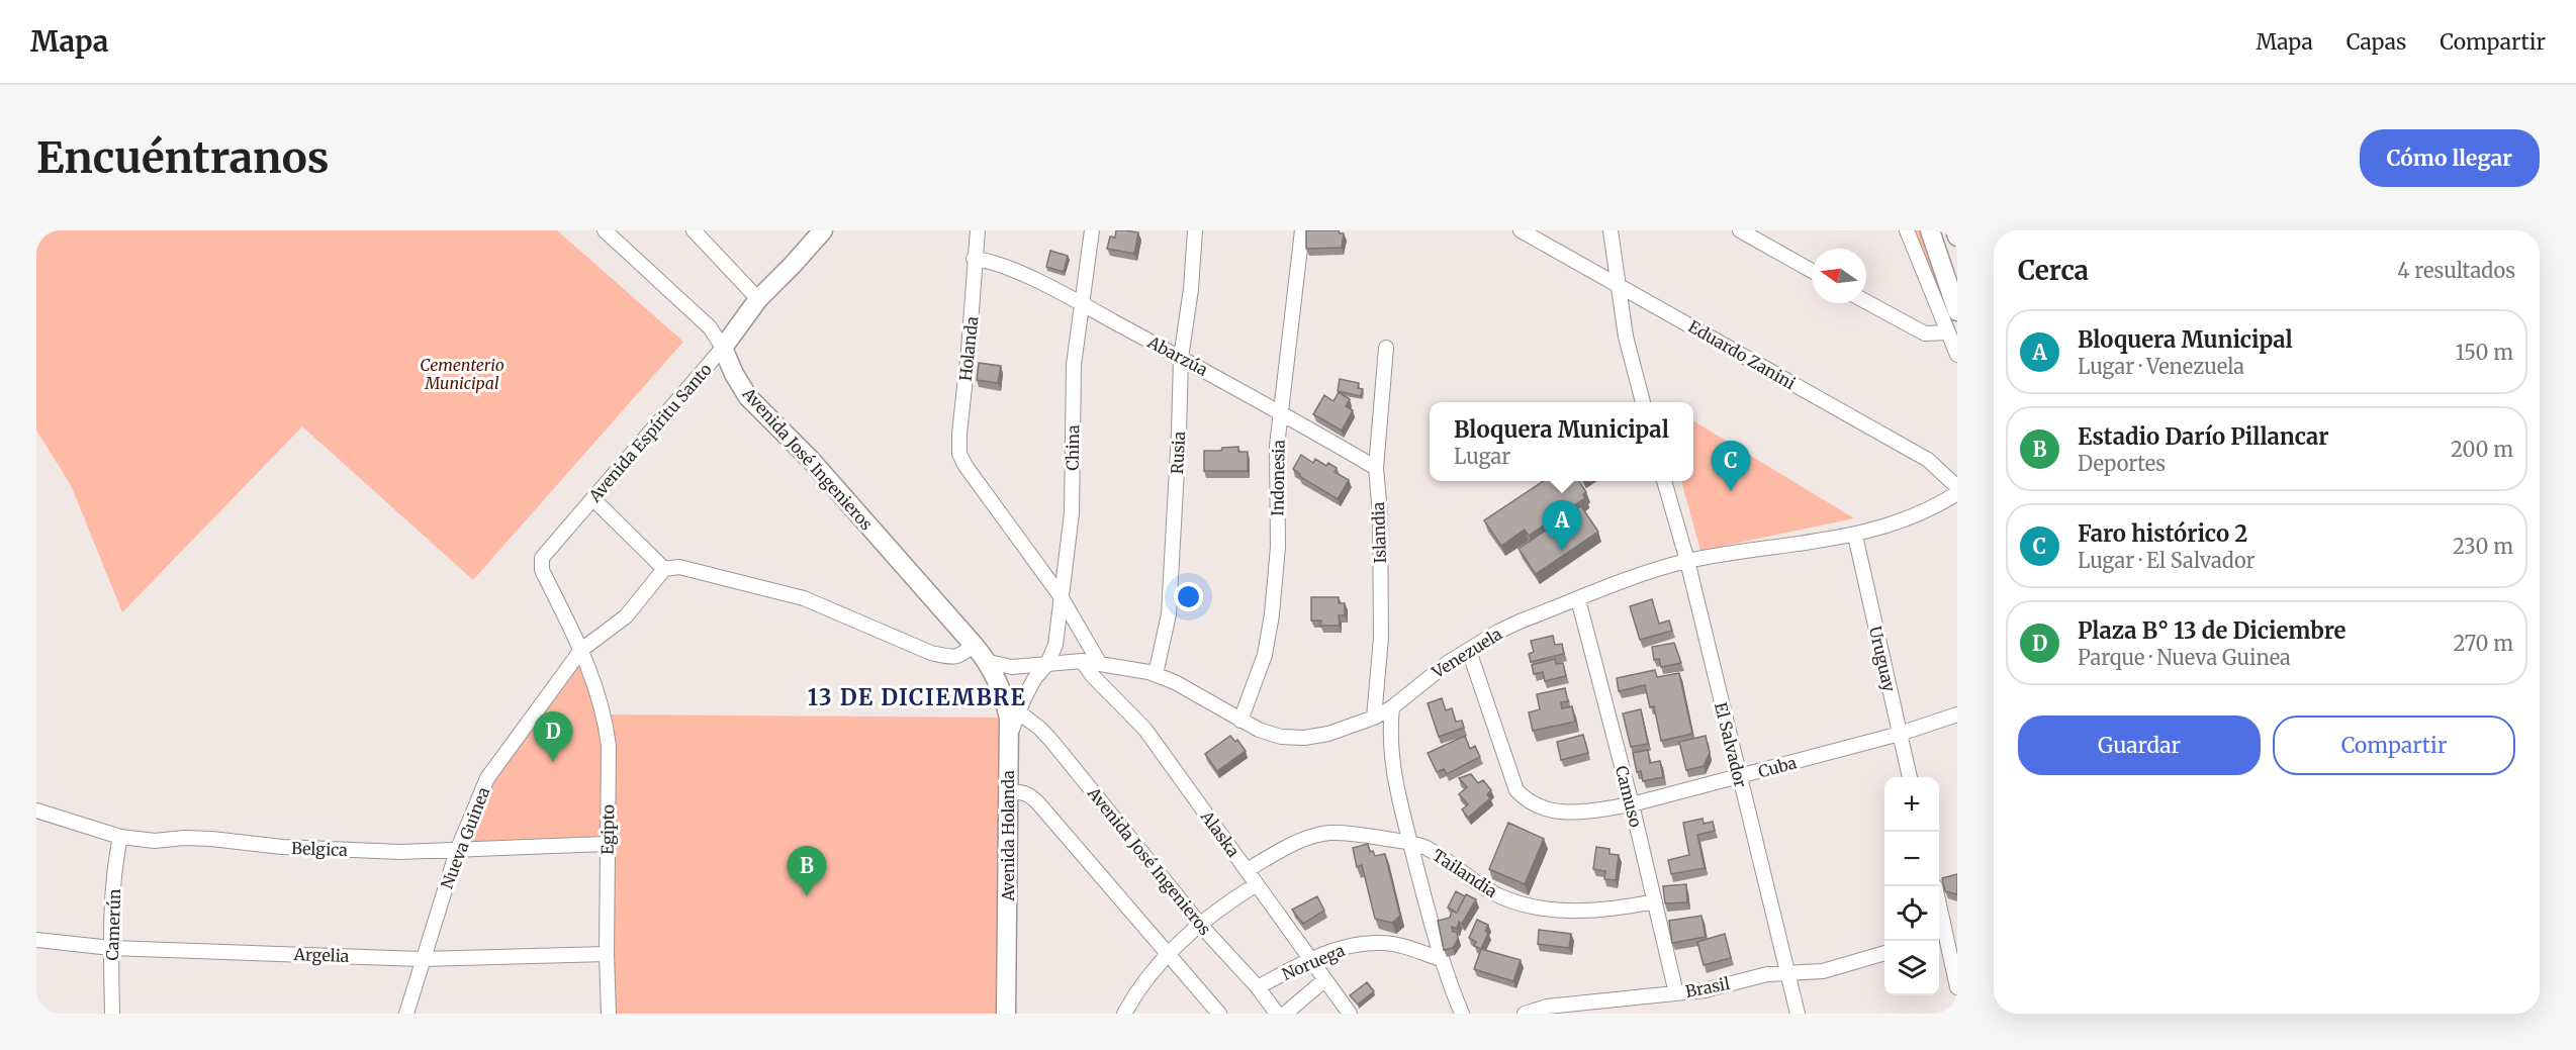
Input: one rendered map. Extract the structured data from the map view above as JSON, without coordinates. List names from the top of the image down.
{
  "streets": {
    "street": [
      "Holanda",
      "Eduardo Zanini",
      "Abarzúa",
      "Avenida Espíritu Santo",
      "China",
      "Rusia",
      "Avenida José Ingenieros",
      "Indonesia",
      "Islandia",
      "Venezuela",
      "Uruguay",
      "El Salvador",
      "Cuba",
      "Camuso",
      "Egipto",
      "Alaska",
      "Avenida Holanda",
      "Nueva Guinea",
      "Belgica",
      "Tailandia",
      "Camerún",
      "Argelia",
      "Noruega",
      "Brasil"
    ]
  },
  "crossings": [
    ["Holanda", "Abarzúa"],
    ["Holanda", "China"],
    ["Abarzúa", "China"],
    ["Abarzúa", "Rusia"],
    ["Abarzúa", "Indonesia"],
    ["Abarzúa", "Islandia"],
    ["Avenida Espíritu Santo", "Avenida José Ingenieros"],
    ["Avenida Espíritu Santo", "Egipto"],
    ["Avenida Espíritu Santo", "Nueva Guinea"],
    ["China", "Avenida José Ingenieros"],
    ["China", "Venezuela"],
    ["China", "Avenida Holanda"],
    ["Rusia", "Venezuela"],
    ["Avenida José Ingenieros", "Venezuela"],
    ["Avenida José Ingenieros", "Avenida Holanda"],
    ["Avenida José Ingenieros", "Noruega"],
    ["Indonesia", "Venezuela"],
    ["Islandia", "Venezuela"],
    ["Venezuela", "Uruguay"],
    ["Venezuela", "El Salvador"],
    ["Venezuela", "Cuba"],
    ["Venezuela", "Camuso"],
    ["Venezuela", "Alaska"],
    ["Venezuela", "Avenida Holanda"],
    ["Uruguay", "Cuba"],
    ["El Salvador", "Cuba"],
    ["El Salvador", "Brasil"],
    ["Cuba", "Camuso"],
    ["Camuso", "Tailandia"],
    ["Camuso", "Brasil"],
    ["Egipto", "Nueva Guinea"],
    ["Egipto", "Belgica"],
    ["Egipto", "Argelia"],
    ["Alaska", "Tailandia"],
    ["Alaska", "Noruega"],
    ["Nueva Guinea", "Belgica"],
    ["Nueva Guinea", "Argelia"],
    ["Belgica", "Camerún"],
    ["Camerún", "Argelia"]
  ],
  "districts": ["13 DE DICIEMBRE"],
  "parks": ["Cementerio Municipal"],
  "north": "left",
  "page": {
    "header": "Mapa",
    "nav": ["Mapa", "Capas", "Compartir"],
    "buttons": [
      "Cómo llegar",
      ["Guardar", "Compartir"]
    ],
    "title": "Encuéntranos",
    "heading": ["Cerca", "4 resultados"],
    "list": [
      {
        "mark": "A",
        "name": "Bloquera Municipal",
        "note": "Lugar · Venezuela",
        "value": "150 m"
      },
      {
        "mark": "B",
        "name": "Estadio Darío Pillancar",
        "note": "Deportes",
        "value": "200 m"
      },
      {
        "mark": "C",
        "name": "Faro histórico 2",
        "note": "Lugar · El Salvador",
        "value": "230 m"
      },
      {
        "mark": "D",
        "name": "Plaza B° 13 de Diciembre",
        "note": "Parque · Nueva Guinea",
        "value": "270 m"
      }
    ],
    "popup": ["Bloquera Municipal", "Lugar"],
    "pins": [
      "C",
      "A",
      "D",
      "B"
    ],
    "map_buttons": ["+", "−"]
  }
}
